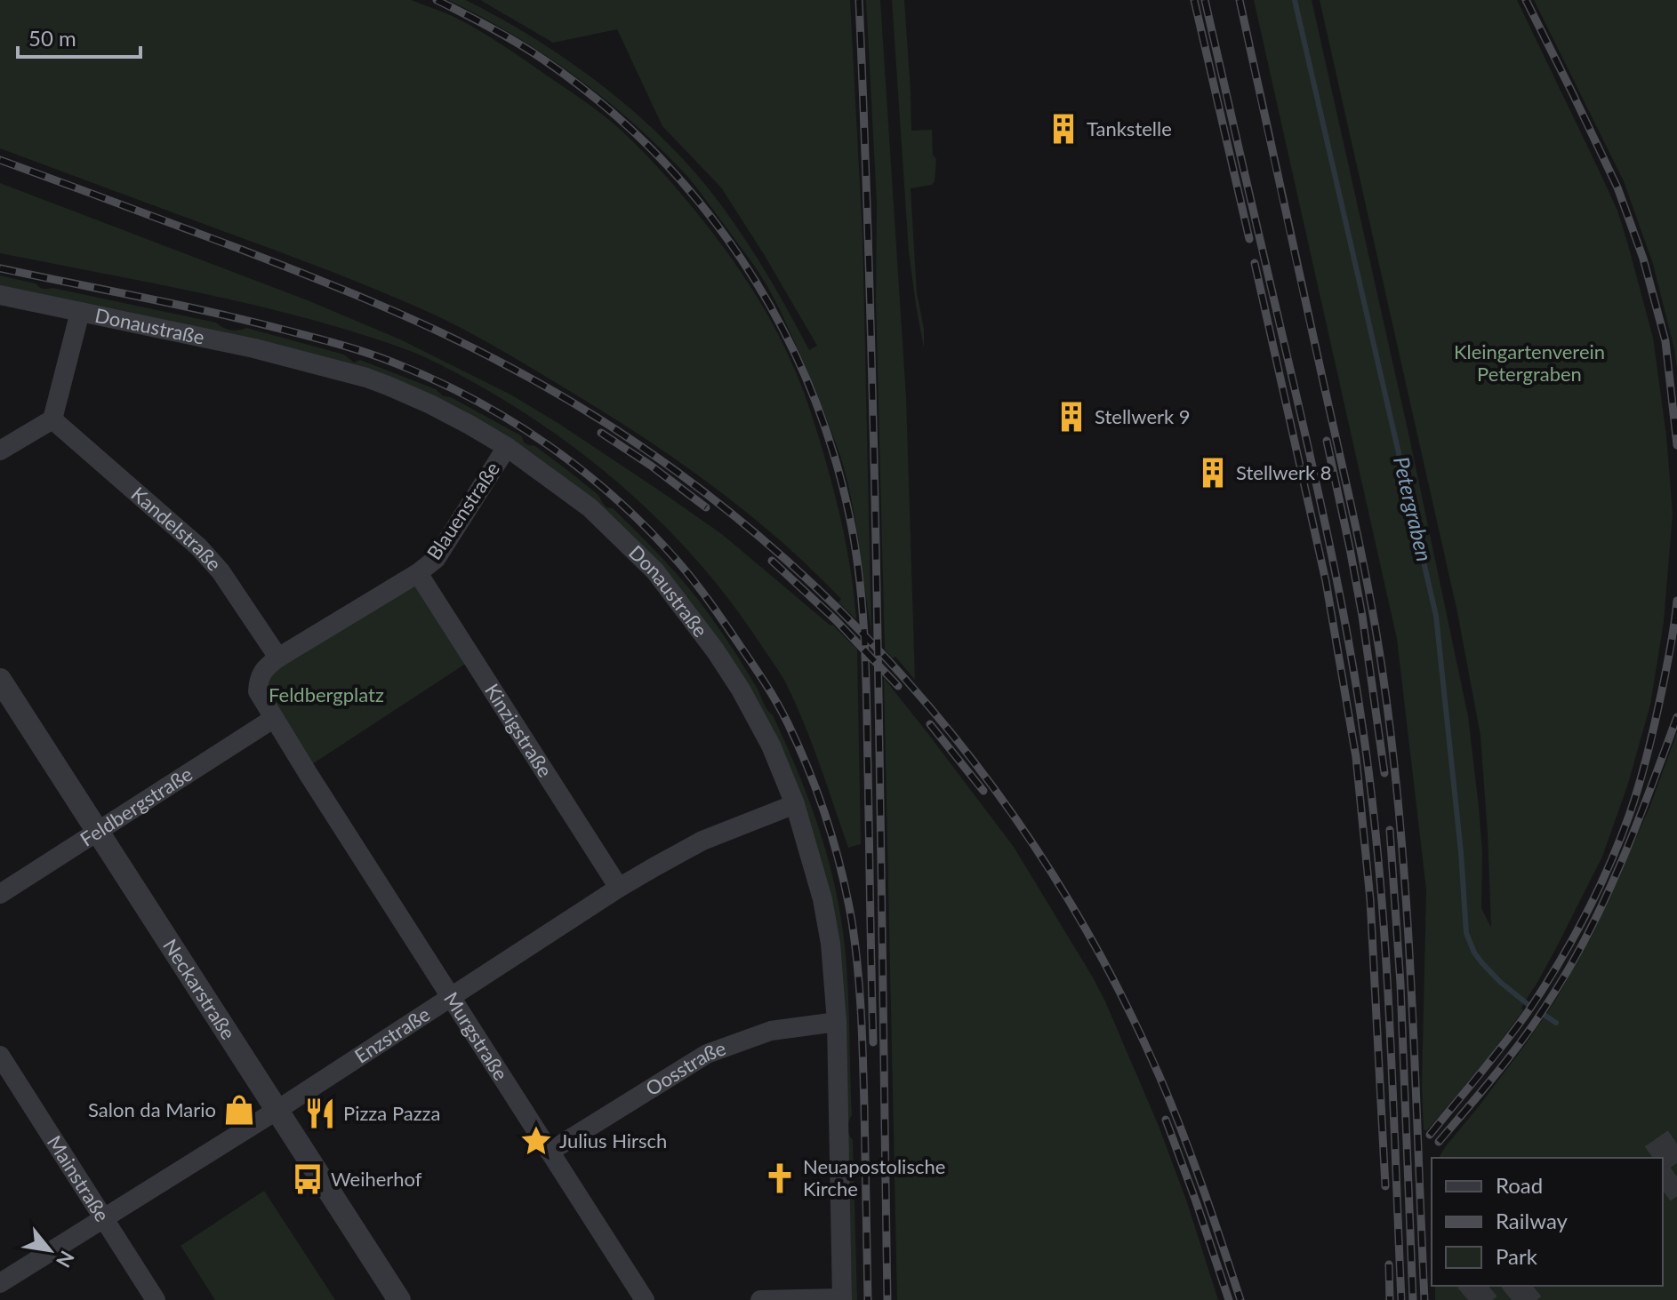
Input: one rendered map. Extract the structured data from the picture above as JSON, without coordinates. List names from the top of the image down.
{
  "streets": {
    "street": [
      "Donaustraße",
      "Blauenstraße",
      "Kandelstraße",
      "Kinzigstraße",
      "Feldbergstraße",
      "Neckarstraße",
      "Enzstraße",
      "Murgstraße",
      "Oosstraße",
      "Mainstraße"
    ]
  },
  "crossings": [
    ["Donaustraße", "Blauenstraße"],
    ["Donaustraße", "Enzstraße"],
    ["Donaustraße", "Oosstraße"],
    ["Blauenstraße", "Kinzigstraße"],
    ["Kinzigstraße", "Enzstraße"],
    ["Feldbergstraße", "Neckarstraße"],
    ["Feldbergstraße", "Murgstraße"],
    ["Neckarstraße", "Enzstraße"],
    ["Enzstraße", "Murgstraße"],
    ["Enzstraße", "Mainstraße"],
    ["Murgstraße", "Oosstraße"]
  ],
  "water": ["Petergraben"],
  "parks": ["Kleingartenverein Petergraben", "Feldbergplatz"],
  "places": {
    "building": ["Tankstelle", "Stellwerk 9", "Stellwerk 8"],
    "shop": ["Salon da Mario"],
    "restaurant": ["Pizza Pazza"],
    "place": ["Julius Hirsch"],
    "church": ["Neuapostolische Kirche"],
    "bus stop": ["Weiherhof"]
  },
  "legend": ["Road", "Railway", "Park"],
  "scale_bar": "50 m",
  "north": "bottom right"
}
